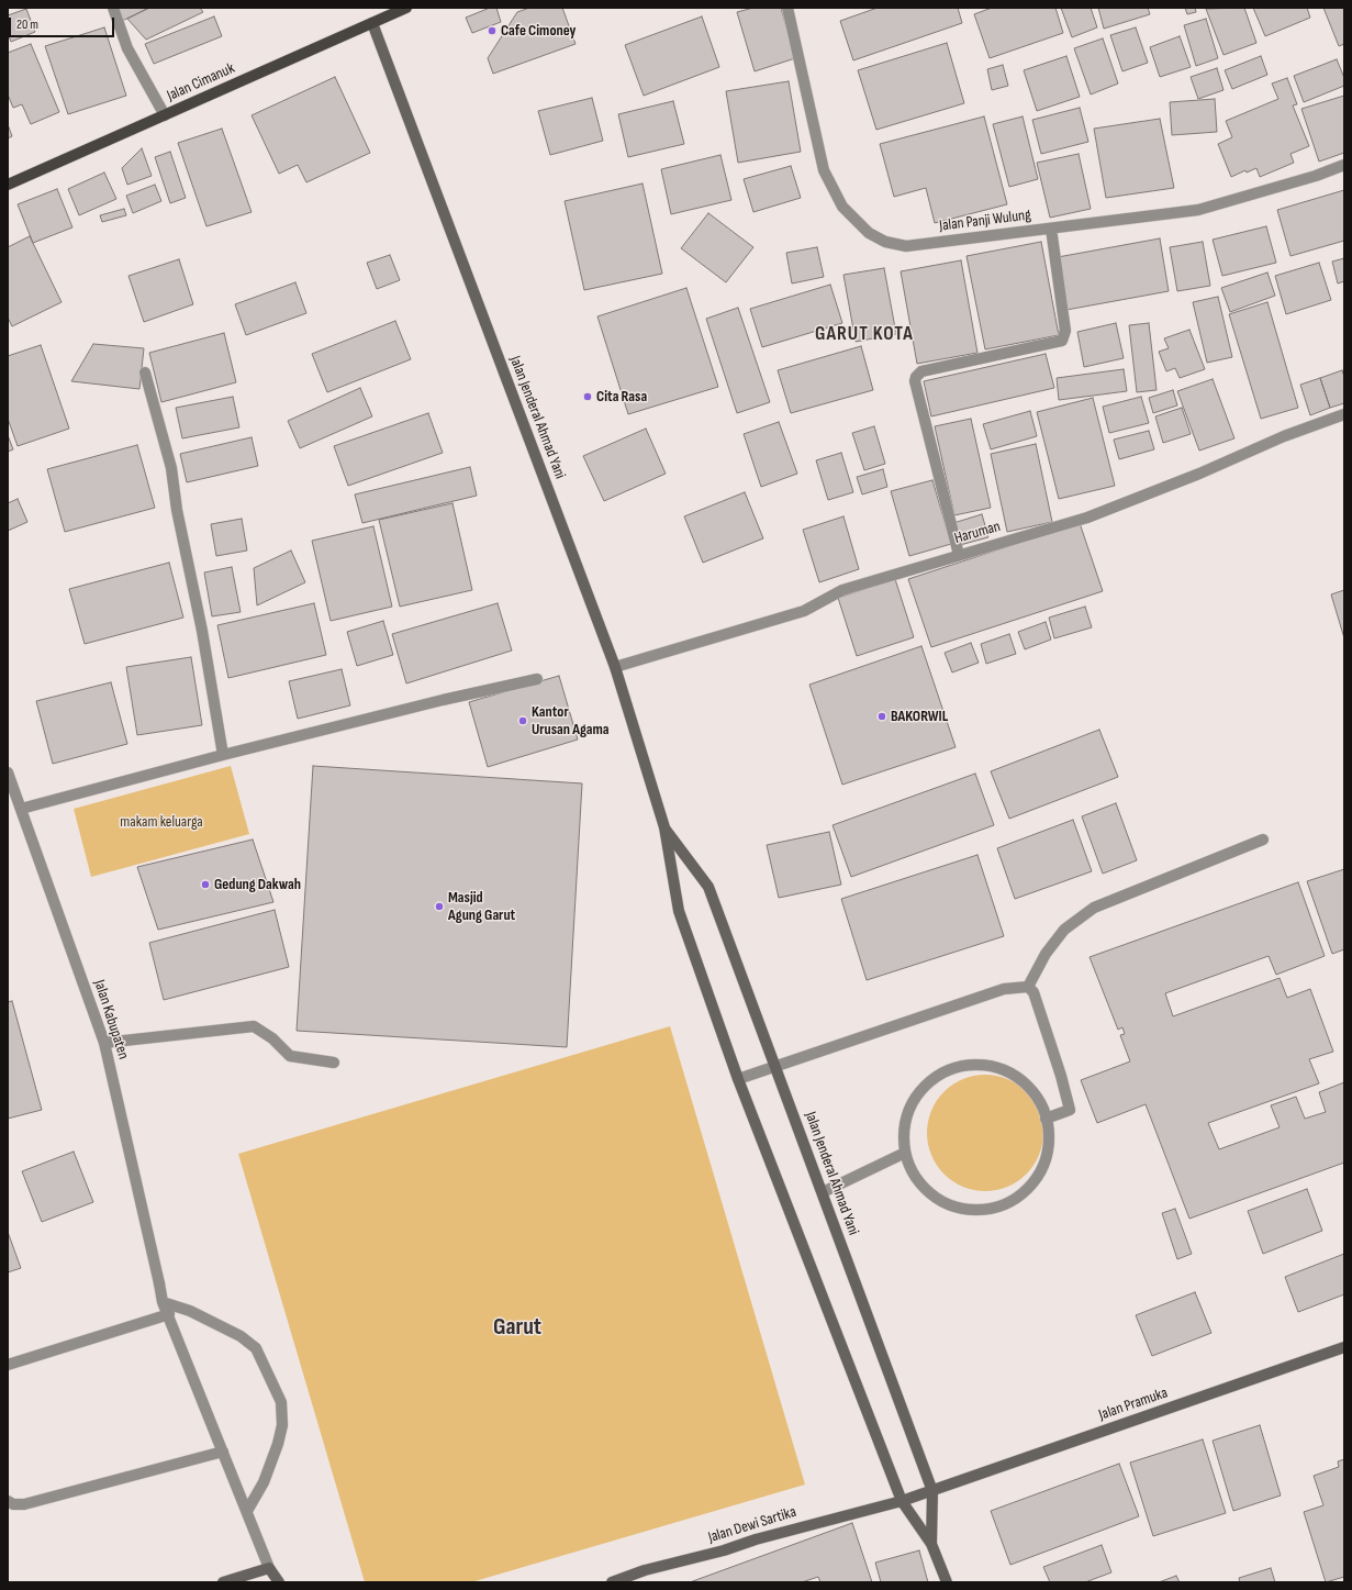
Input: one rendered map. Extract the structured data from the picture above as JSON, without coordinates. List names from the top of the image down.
{
  "streets": {
    "main road": [
      "Jalan Cimanuk",
      "Jalan Jenderal Ahmad Yani",
      "Jalan Pramuka",
      "Jalan Dewi Sartika"
    ],
    "street": ["Jalan Panji Wulung", "Haruman", "Jalan Kabupaten"]
  },
  "crossings": [
    ["Jalan Cimanuk", "Jalan Jenderal Ahmad Yani"],
    ["Jalan Jenderal Ahmad Yani", "Haruman"],
    ["Jalan Jenderal Ahmad Yani", "Jalan Pramuka"],
    ["Jalan Jenderal Ahmad Yani", "Jalan Dewi Sartika"],
    ["Jalan Pramuka", "Jalan Dewi Sartika"]
  ],
  "districts": ["GARUT KOTA", "Garut"],
  "parks": ["makam keluarga"],
  "places": [
    "Cafe Cimoney",
    "Cita Rasa",
    "BAKORWIL",
    "Kantor Urusan Agama",
    "Gedung Dakwah",
    "Masjid Agung Garut"
  ],
  "scale_bar": "20 m"
}
